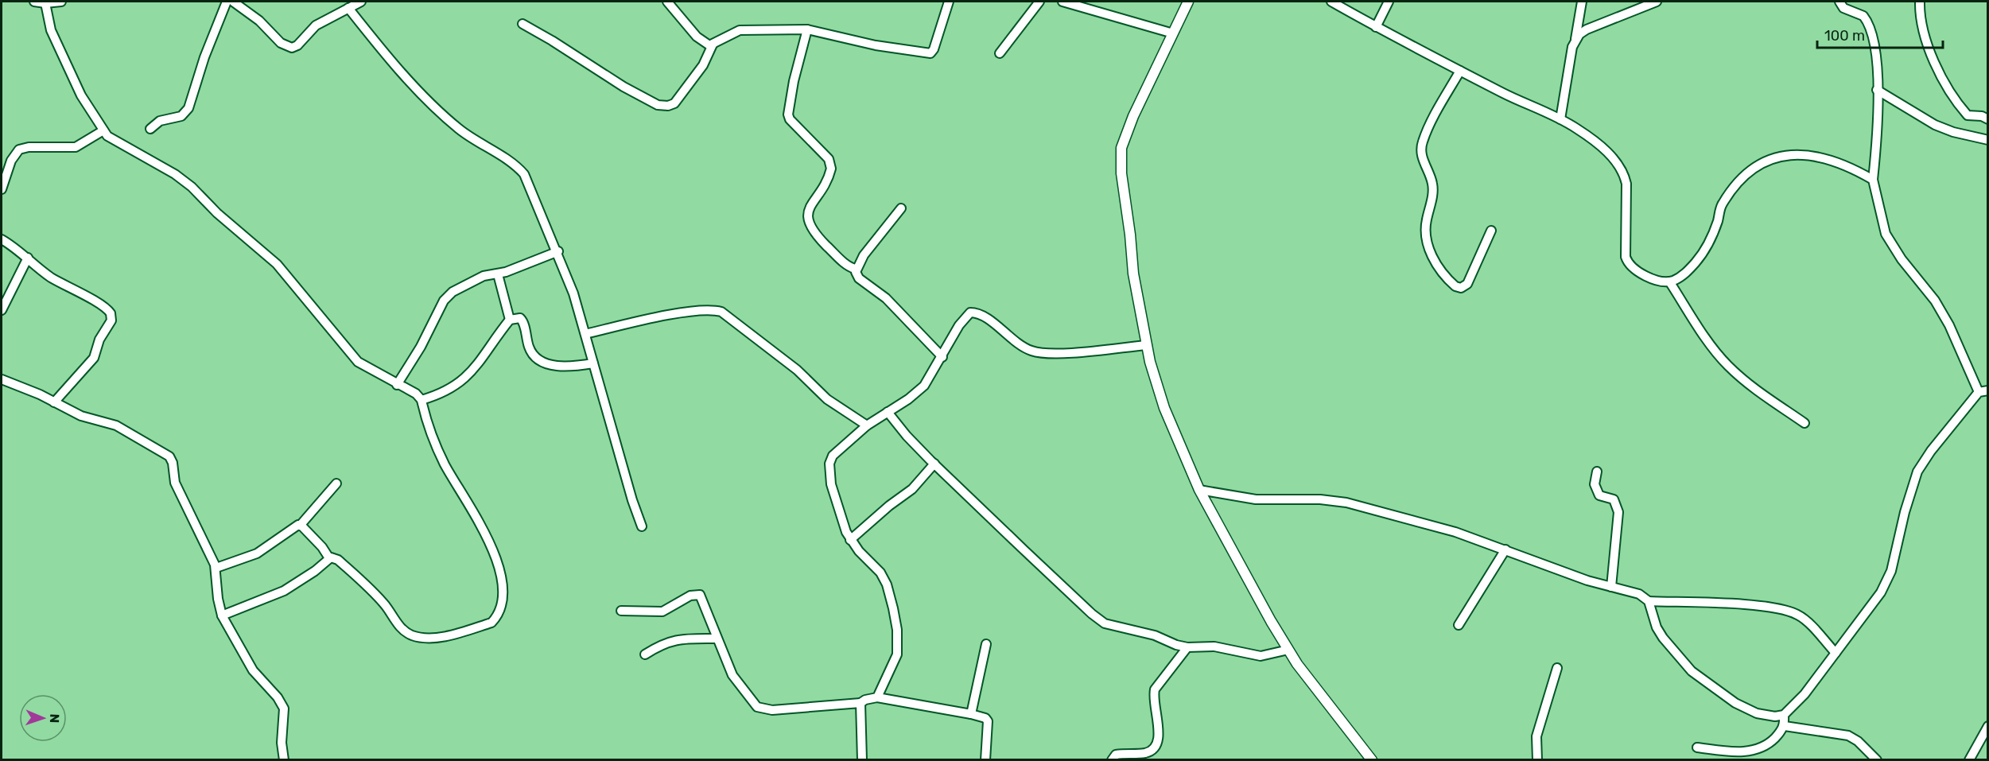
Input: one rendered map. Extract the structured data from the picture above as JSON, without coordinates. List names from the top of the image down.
{
  "scale_bar": "100 m",
  "north": "right"
}
